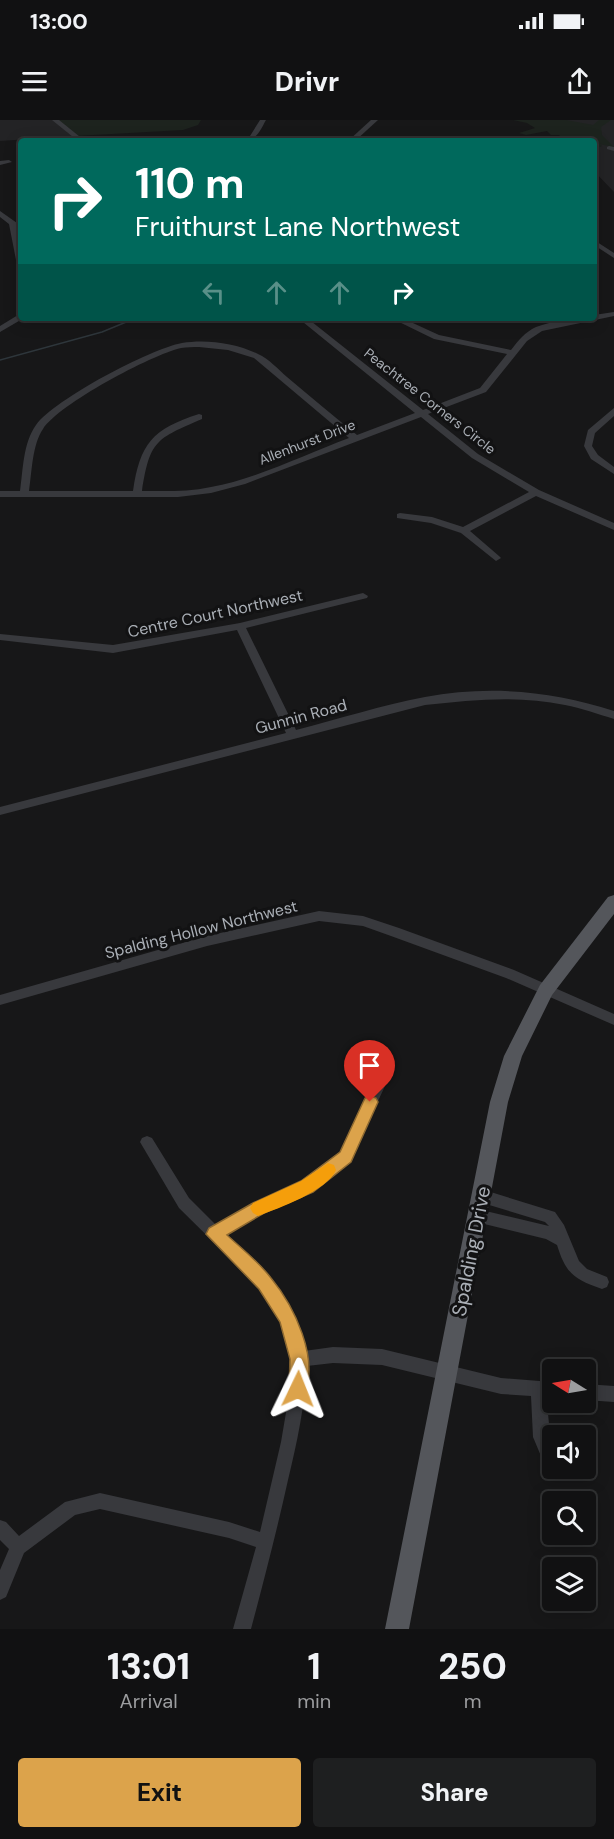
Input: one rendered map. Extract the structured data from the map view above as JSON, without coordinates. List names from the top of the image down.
{
  "streets": {
    "main road": ["Spalding Drive"],
    "street": [
      "Peachtree Corners Circle",
      "Allenhurst Drive",
      "Centre Court Northwest",
      "Gunnin Road",
      "Spalding Hollow Northwest"
    ]
  },
  "crossings": [
    ["Peachtree Corners Circle", "Allenhurst Drive"],
    ["Spalding Hollow Northwest", "Spalding Drive"]
  ],
  "north": "left",
  "page": {
    "status": "13:00",
    "header": "Drivr",
    "turn": ["110 m", "Fruithurst Lane Northwest"],
    "eta": [
      "13:01",
      "Arrival",
      "1",
      "min",
      "250",
      "m"
    ],
    "buttons": ["Exit", "Share"]
  }
}
